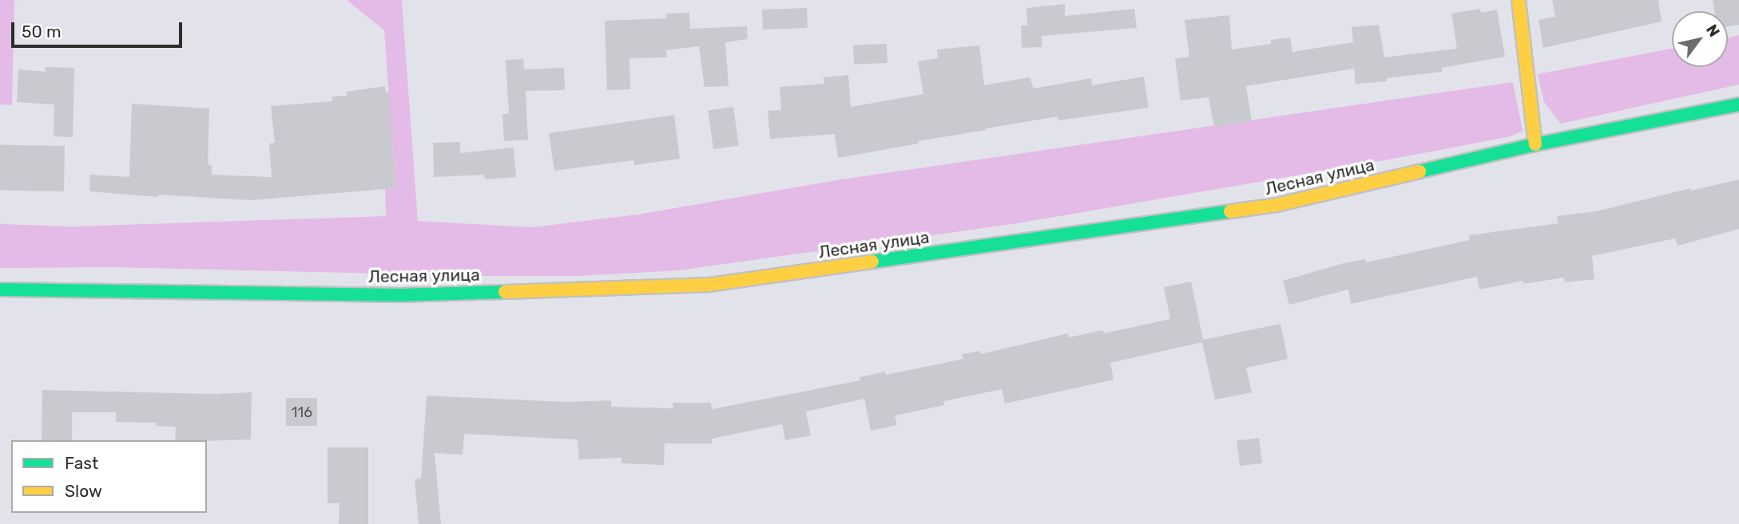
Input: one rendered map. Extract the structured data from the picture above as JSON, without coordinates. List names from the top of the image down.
{
  "streets": {
    "street": ["Лесная улица"]
  },
  "house_numbers": ["116"],
  "legend": ["Fast", "Slow"],
  "scale_bar": "50 m",
  "north": "top right"
}
